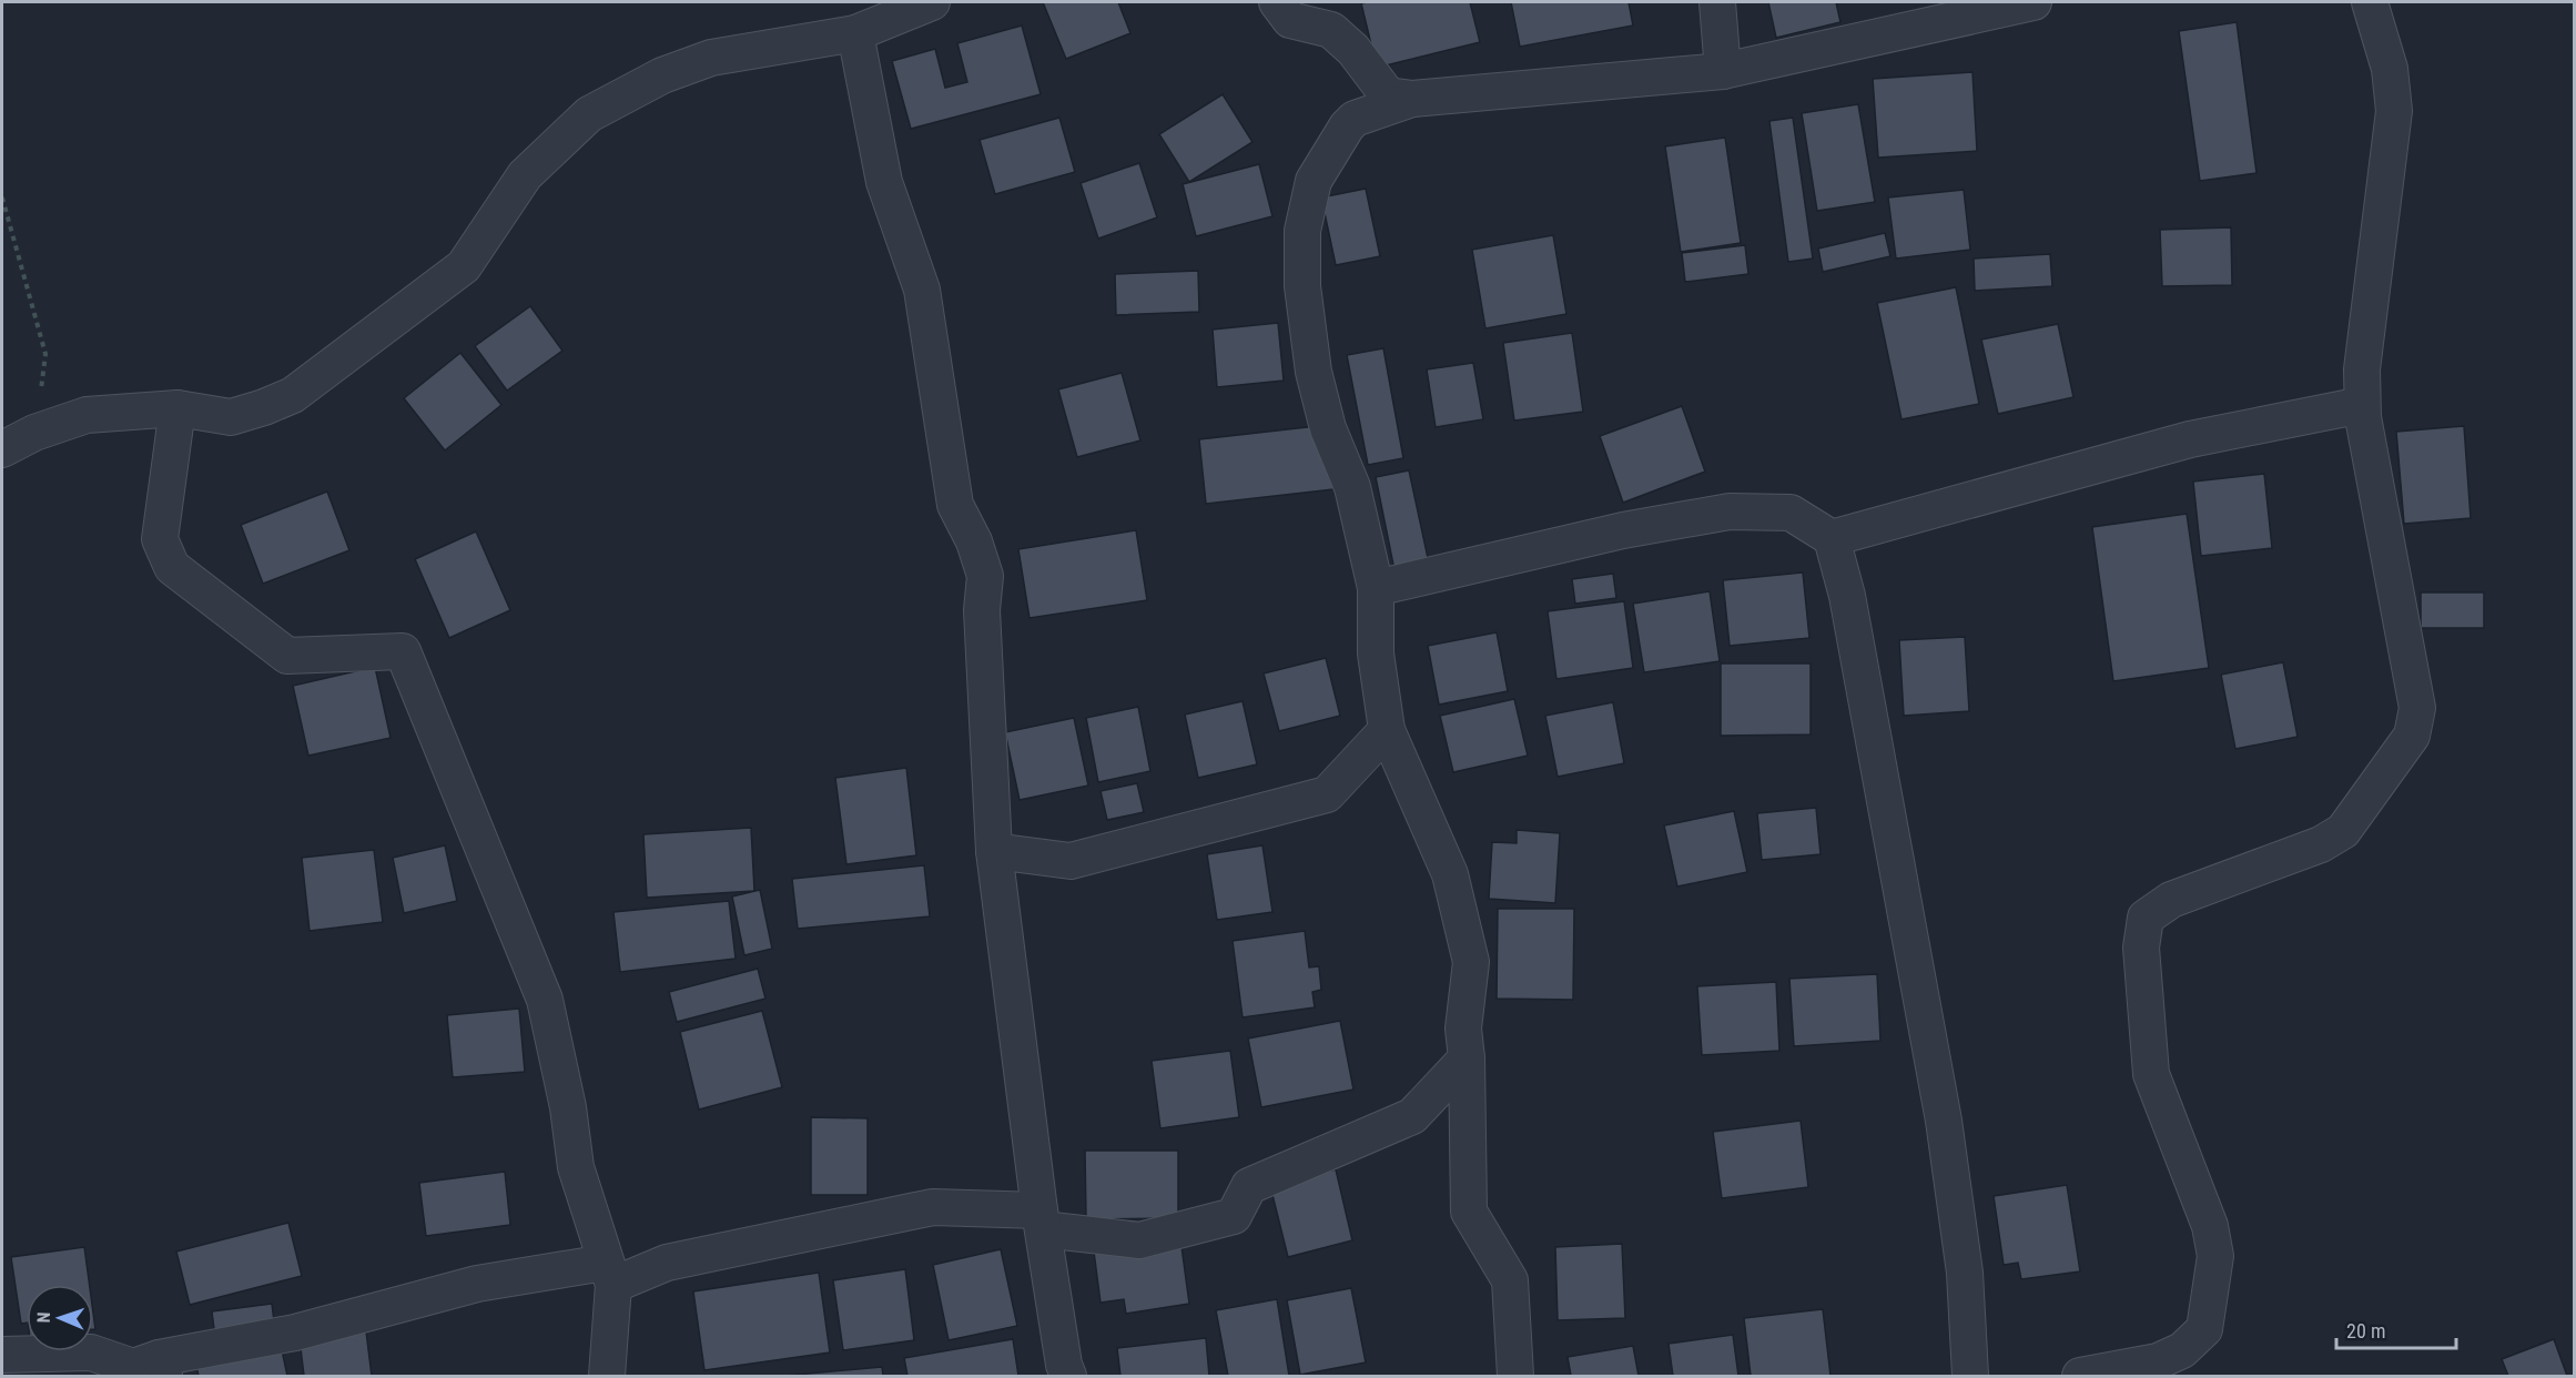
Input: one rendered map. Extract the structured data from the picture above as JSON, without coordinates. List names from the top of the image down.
{
  "scale_bar": "20 m",
  "north": "left"
}
